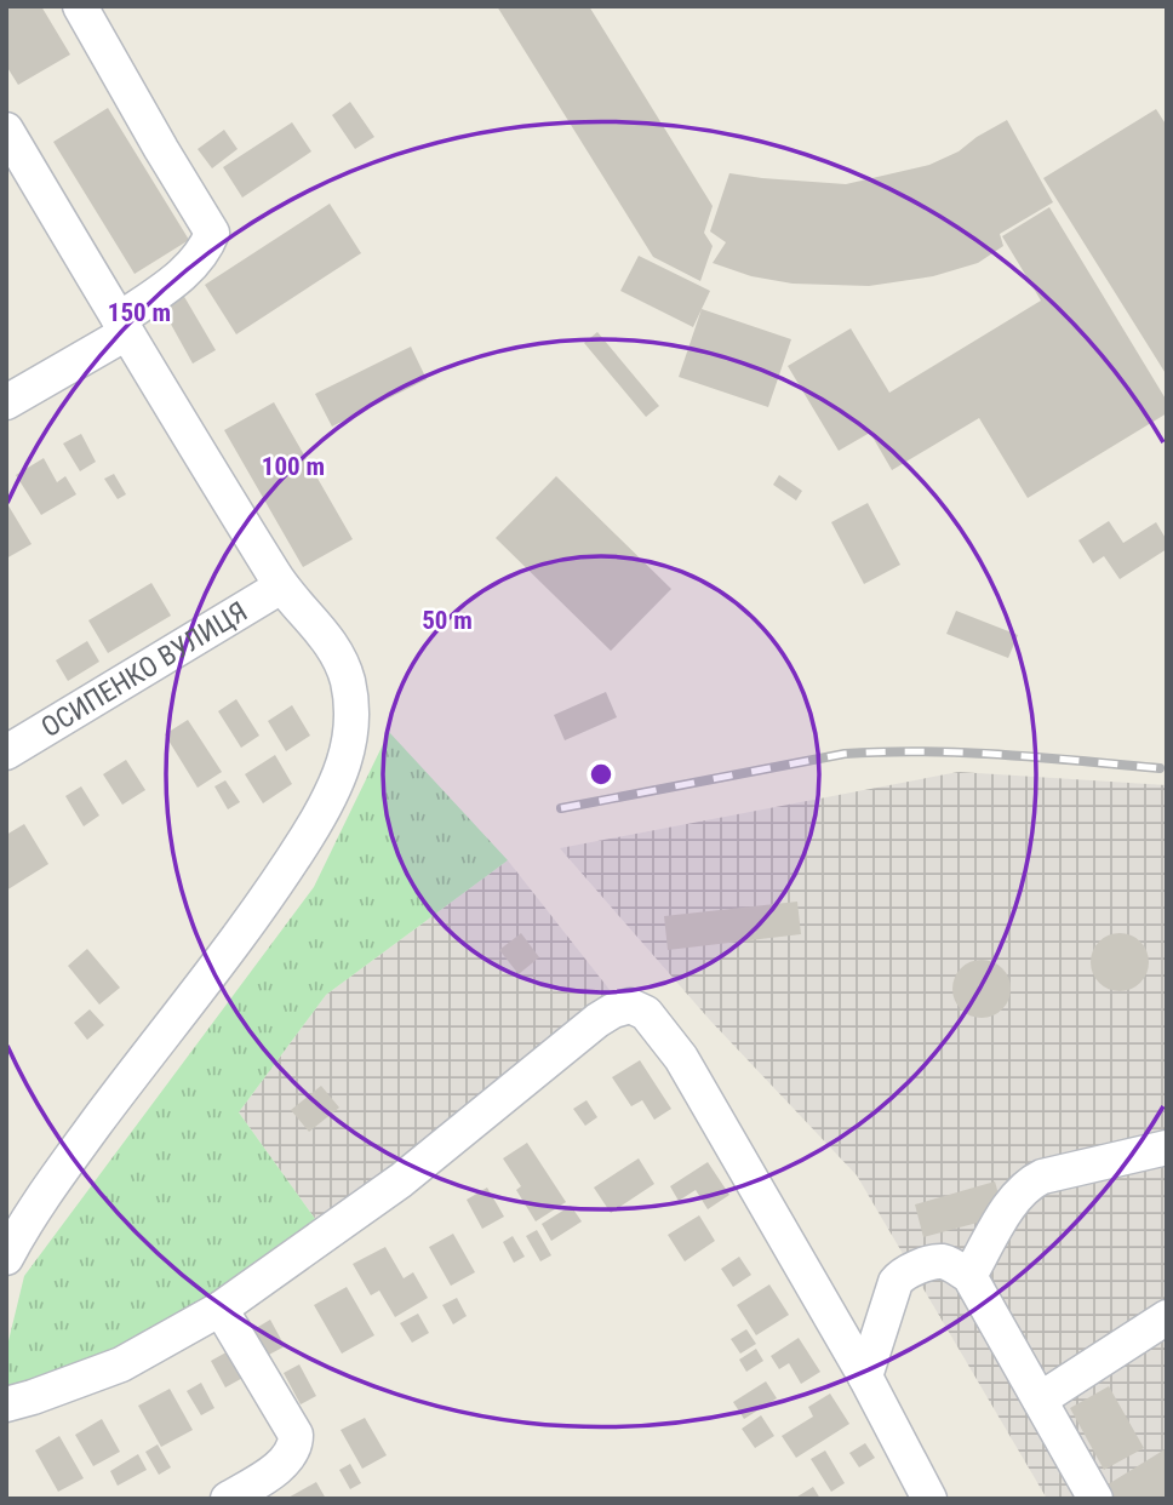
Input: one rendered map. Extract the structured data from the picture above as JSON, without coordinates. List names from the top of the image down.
{
  "streets": {
    "street": ["ОСИПЕНКО ВУЛИЦЯ"]
  },
  "rings": ["150 m", "100 m", "50 m"]
}
